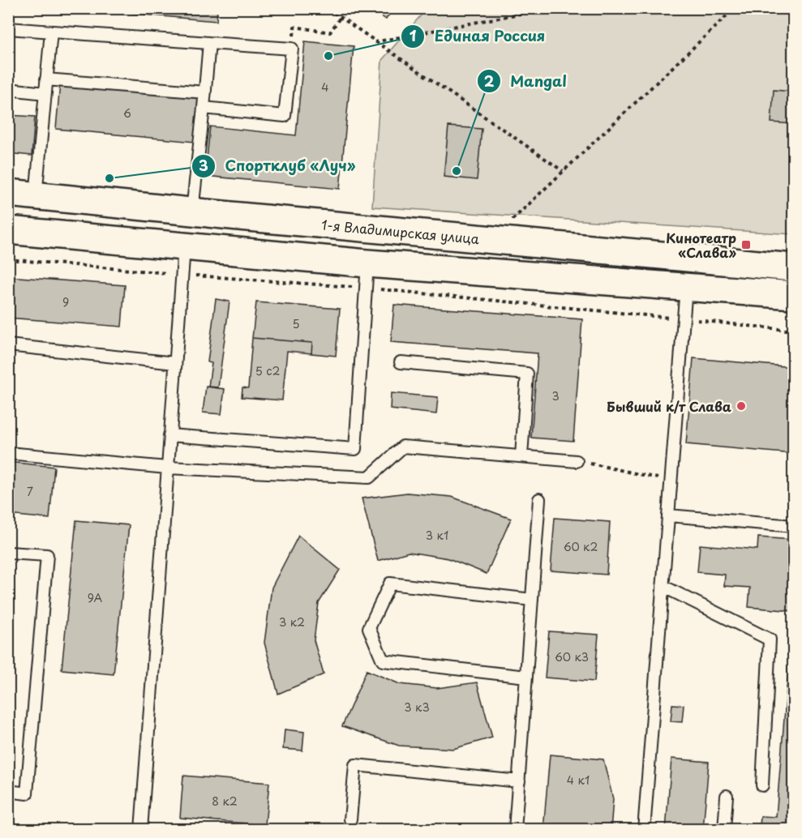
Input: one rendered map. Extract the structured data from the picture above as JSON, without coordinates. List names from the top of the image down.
{
  "streets": {
    "main road": ["1-я Владимирская улица"]
  },
  "places": {
    "other": [
      "Единая Россия",
      "Mangal",
      "Спортклуб «Луч»",
      "Бывший к/т Слава"
    ],
    "transit": ["Кинотеатр «Слава»"]
  },
  "house_numbers": [
    "4",
    "6",
    "9",
    "5",
    "5 c2",
    "3",
    "7",
    "3 к1",
    "60 к2",
    "9А",
    "3 к2",
    "60 к3",
    "3 к3",
    "4 к1",
    "8 к2"
  ]
}
